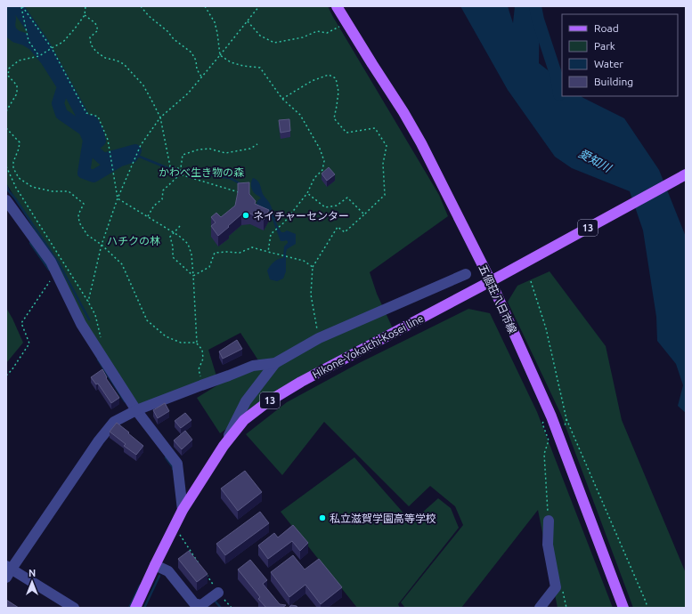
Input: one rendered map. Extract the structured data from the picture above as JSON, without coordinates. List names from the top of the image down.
{
  "streets": {
    "main road": ["13", "五個荘八日市線", "Hikone-Yokaichi-Kosei line"]
  },
  "crossings": [
    ["五個荘八日市線", "Hikone-Yokaichi-Kosei line"]
  ],
  "water": ["愛知川"],
  "parks": ["かわべ生き物の森", "ハチクの林"],
  "places": ["ネイチャーセンター", "私立滋賀学園高等学校"],
  "legend": [
    "Road",
    "Park",
    "Water",
    "Building"
  ],
  "north": "top"
}
